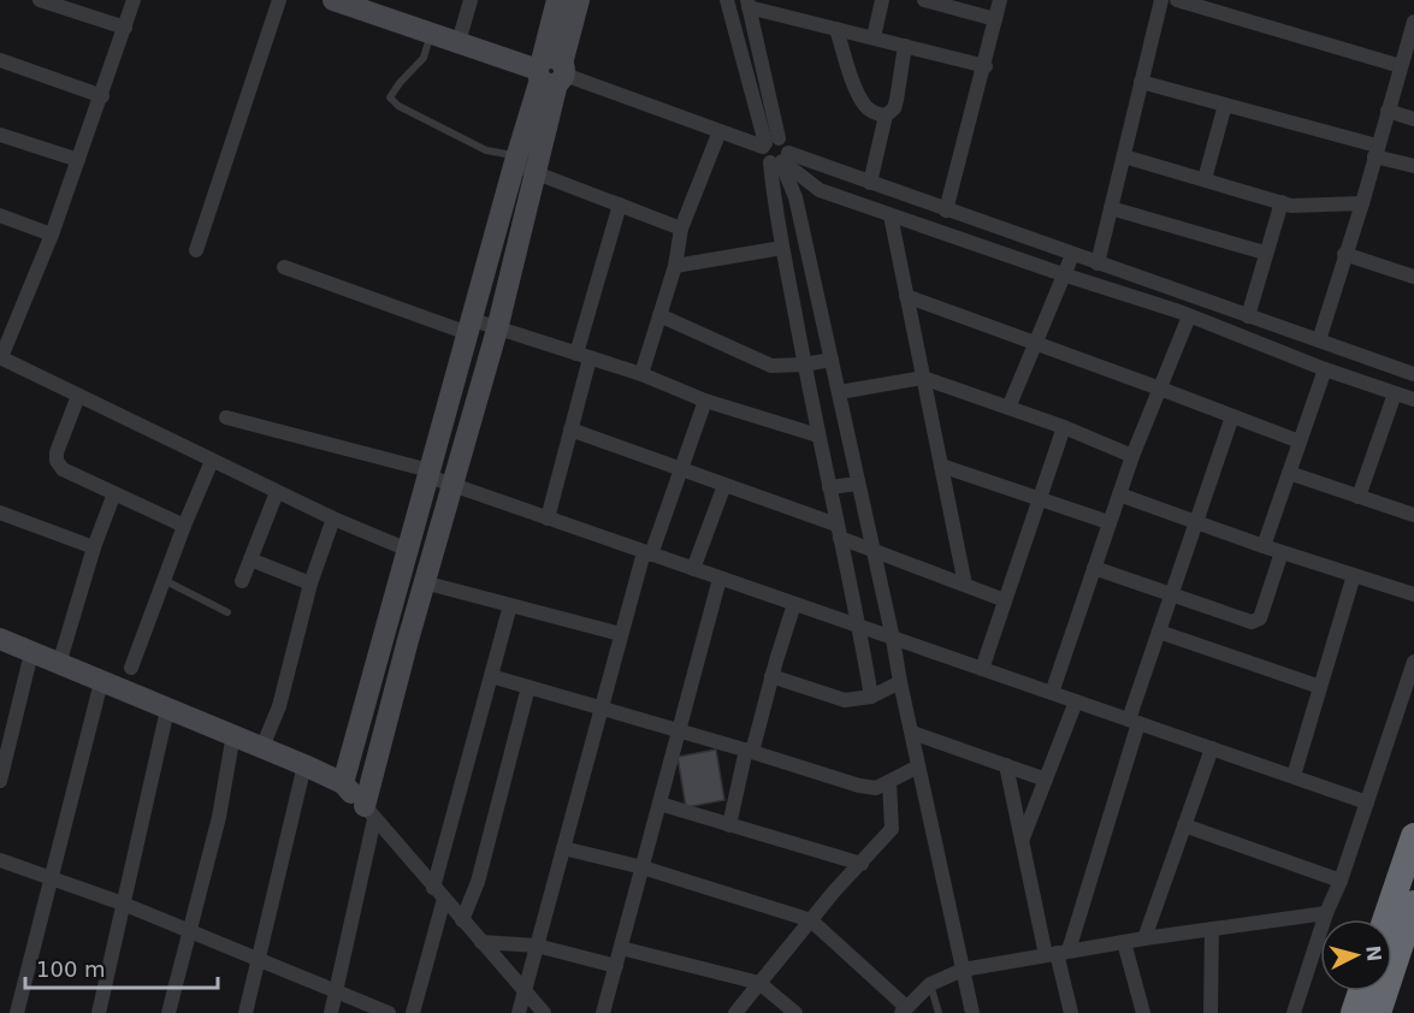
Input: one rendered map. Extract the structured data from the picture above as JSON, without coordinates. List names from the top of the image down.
{
  "scale_bar": "100 m",
  "north": "right"
}
